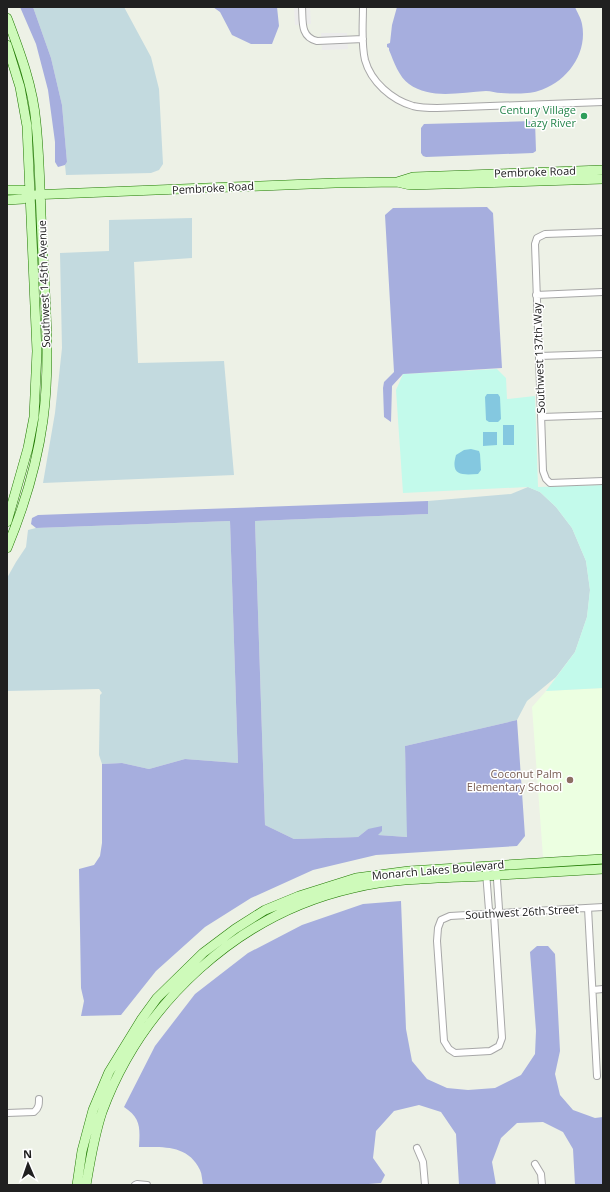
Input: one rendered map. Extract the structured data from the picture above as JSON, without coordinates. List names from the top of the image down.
{
  "streets": {
    "street": [
      "Pembroke Road",
      "Southwest 145th Avenue",
      "Southwest 137th Way",
      "Monarch Lakes Boulevard",
      "Southwest 26th Street"
    ]
  },
  "crossings": [
    ["Pembroke Road", "Southwest 145th Avenue"]
  ],
  "places": ["Century Village Lazy River", "Coconut Palm Elementary School"],
  "north": "top"
}
